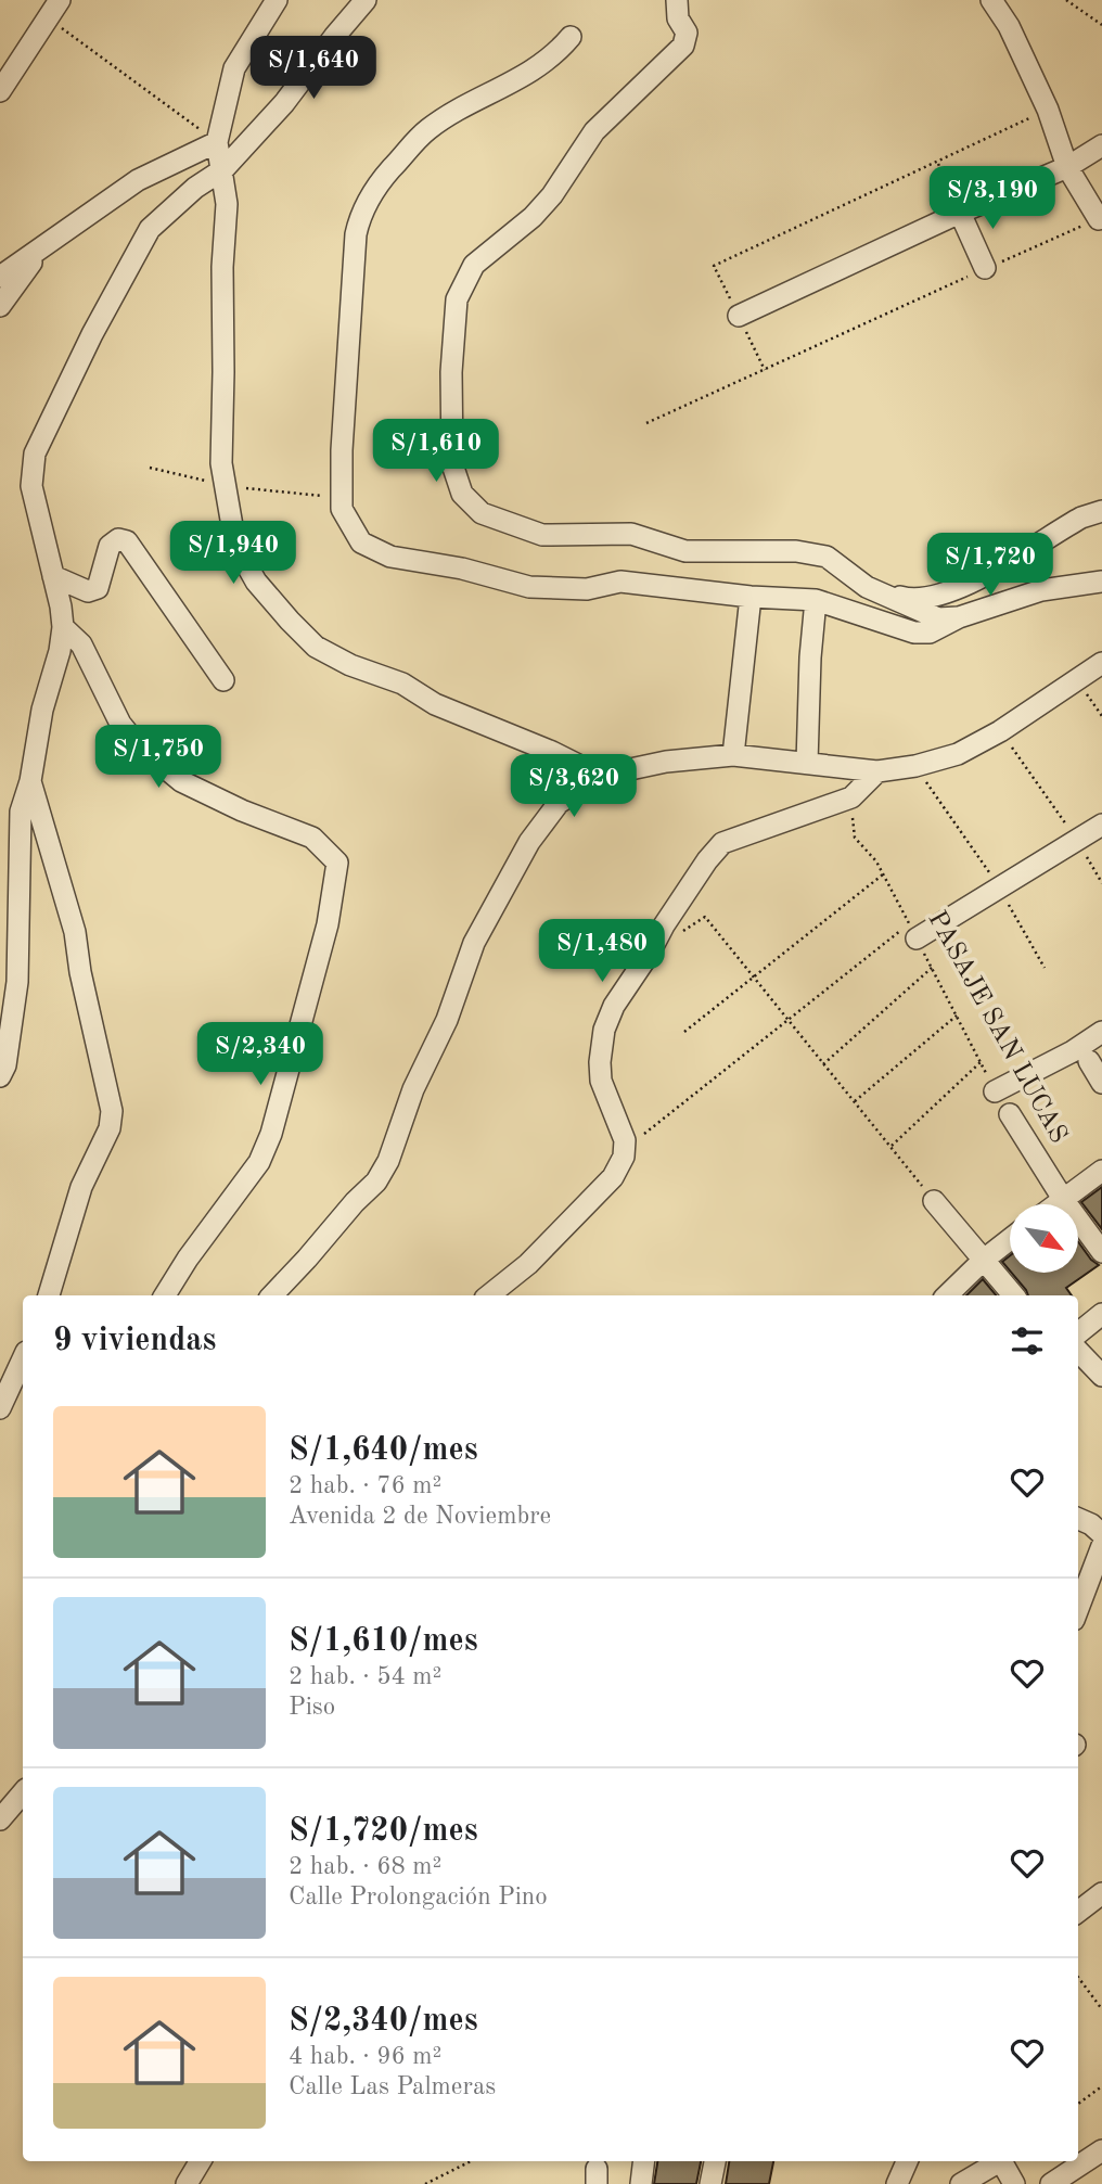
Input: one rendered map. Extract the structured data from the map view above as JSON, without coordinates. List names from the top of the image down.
{
  "streets": {
    "street": ["PASAJE SAN LUCAS"]
  },
  "north": "bottom right",
  "page": {
    "price": [
      "S/1,640",
      "S/3,190",
      "S/1,610",
      "S/1,940",
      "S/1,720",
      "S/1,750",
      "S/3,620",
      "S/1,480",
      "S/2,340"
    ],
    "heading": "9 viviendas",
    "list": [
      {
        "name": "S/1,640/mes",
        "note": "2 hab. · 76 m² · Avenida 2 de Noviembre"
      },
      {
        "name": "S/1,610/mes",
        "note": "2 hab. · 54 m² · Piso"
      },
      {
        "name": "S/1,720/mes",
        "note": "2 hab. · 68 m² · Calle Prolongación Pino"
      },
      {
        "name": "S/2,340/mes",
        "note": "4 hab. · 96 m² · Calle Las Palmeras"
      }
    ]
  }
}
